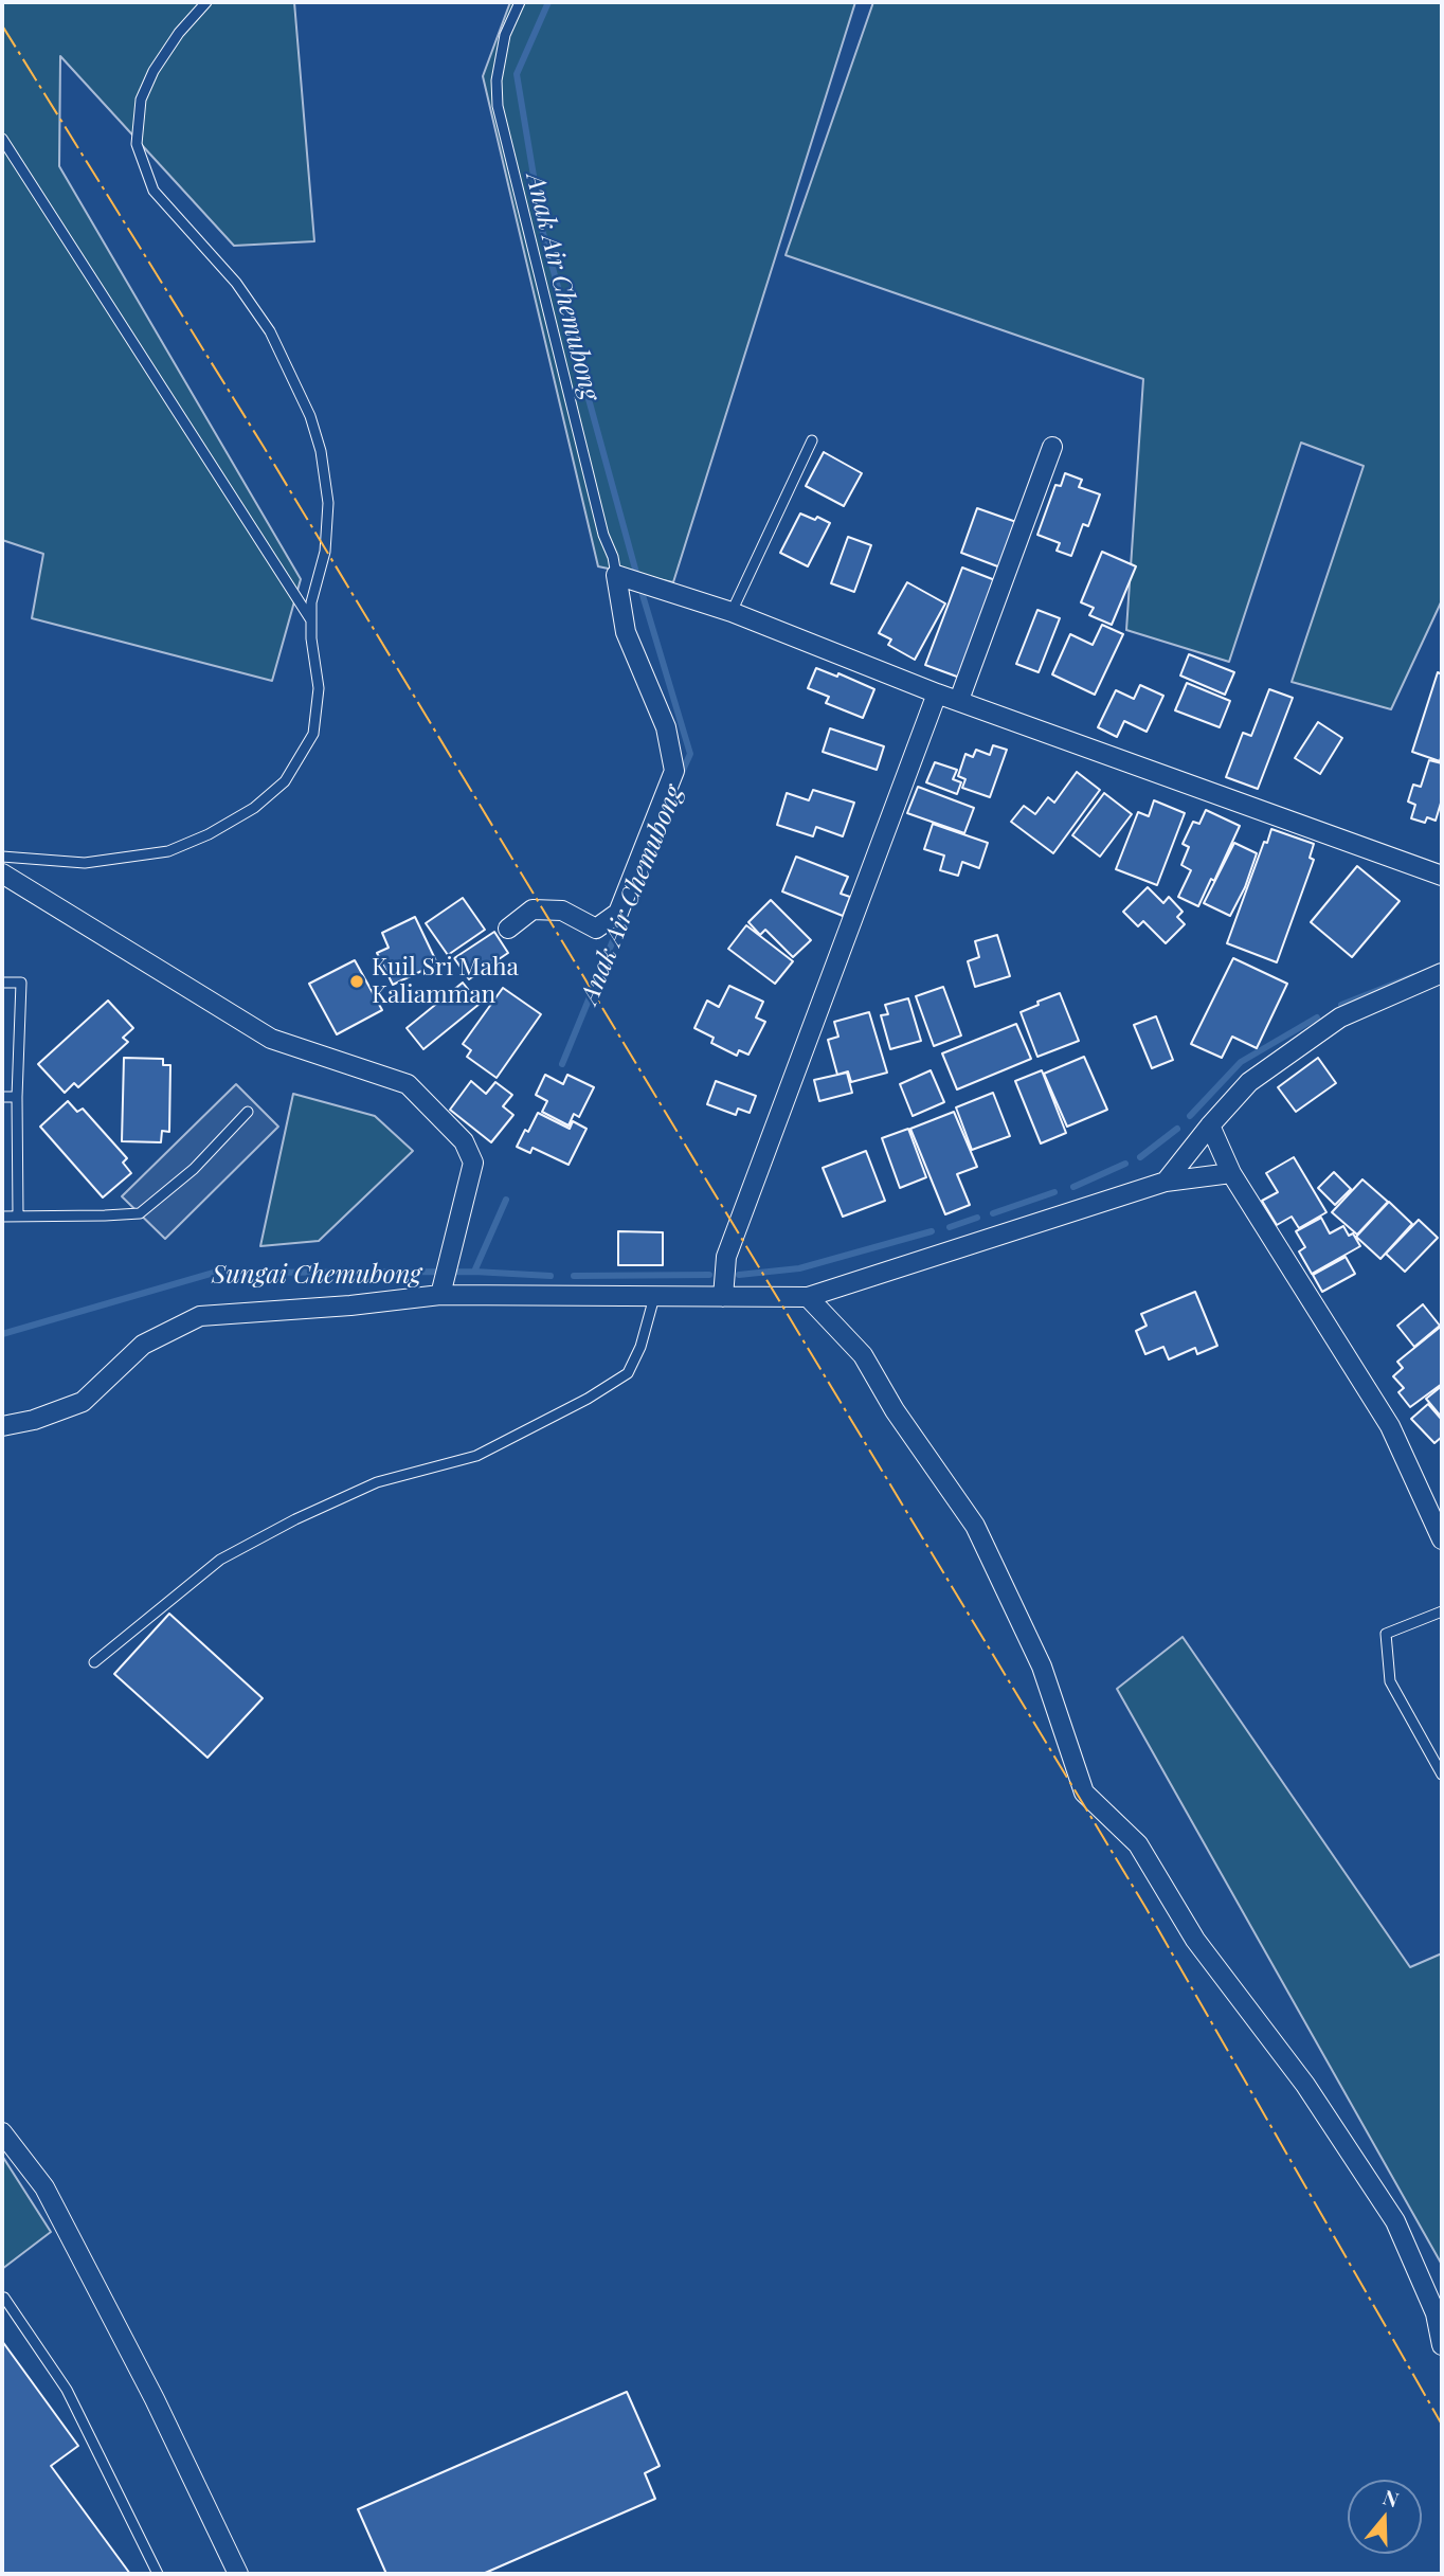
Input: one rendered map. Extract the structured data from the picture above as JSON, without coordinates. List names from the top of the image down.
{
  "water": ["Anak Air Chemubong", "Sungai Chemubong"],
  "places": ["Kuil Sri Maha Kaliamman"],
  "north": "top"
}
